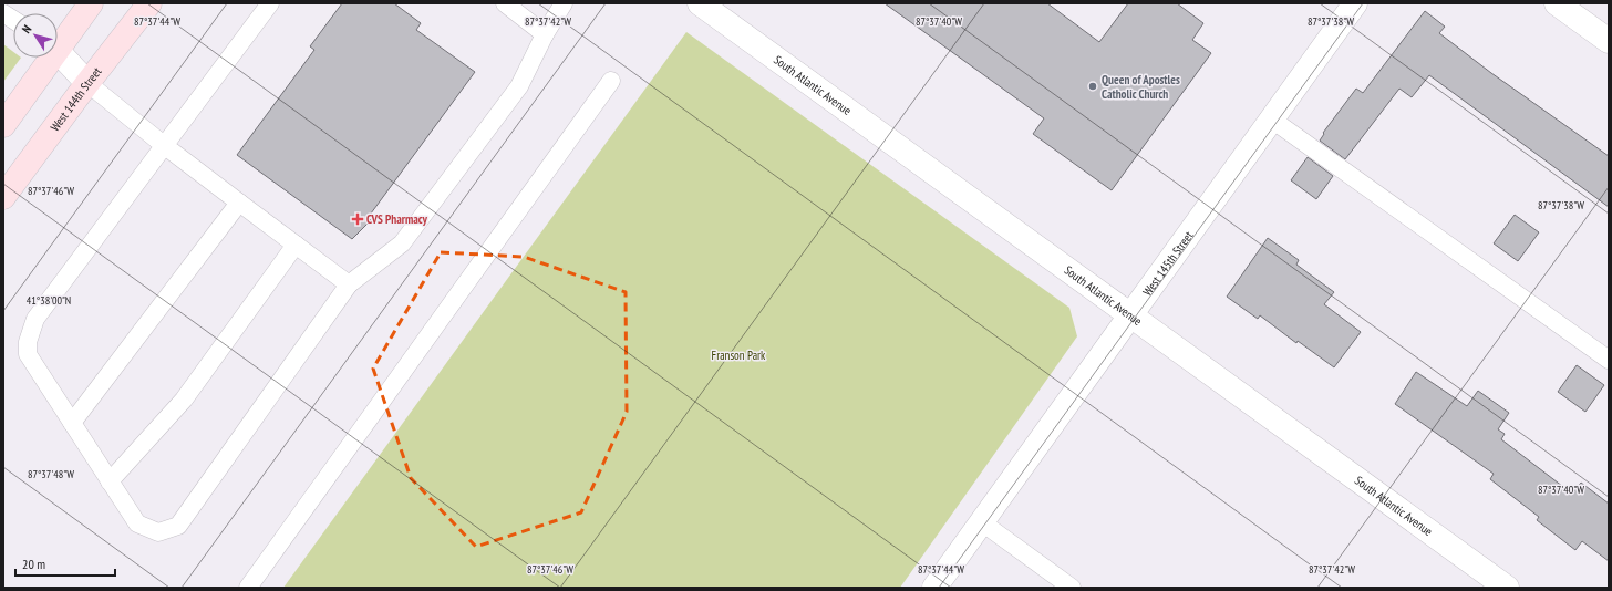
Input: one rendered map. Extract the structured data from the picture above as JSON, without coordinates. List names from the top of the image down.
{
  "streets": {
    "street": ["South Atlantic Avenue", "West 144th Street", "West 145th Street"]
  },
  "crossings": [
    ["South Atlantic Avenue", "West 145th Street"]
  ],
  "parks": ["Franson Park"],
  "places": {
    "other": ["Queen of Apostles Catholic Church"],
    "health": ["CVS Pharmacy"]
  },
  "scale_bar": "20 m",
  "north": "top left",
  "coordinates": [
    "87°37'42\"W",
    "87°37'38\"W",
    "87°37'44\"W",
    "87°37'40\"W",
    "87°37'46\"W",
    "41°38'00\"N",
    "87°37'48\"W"
  ]
}
